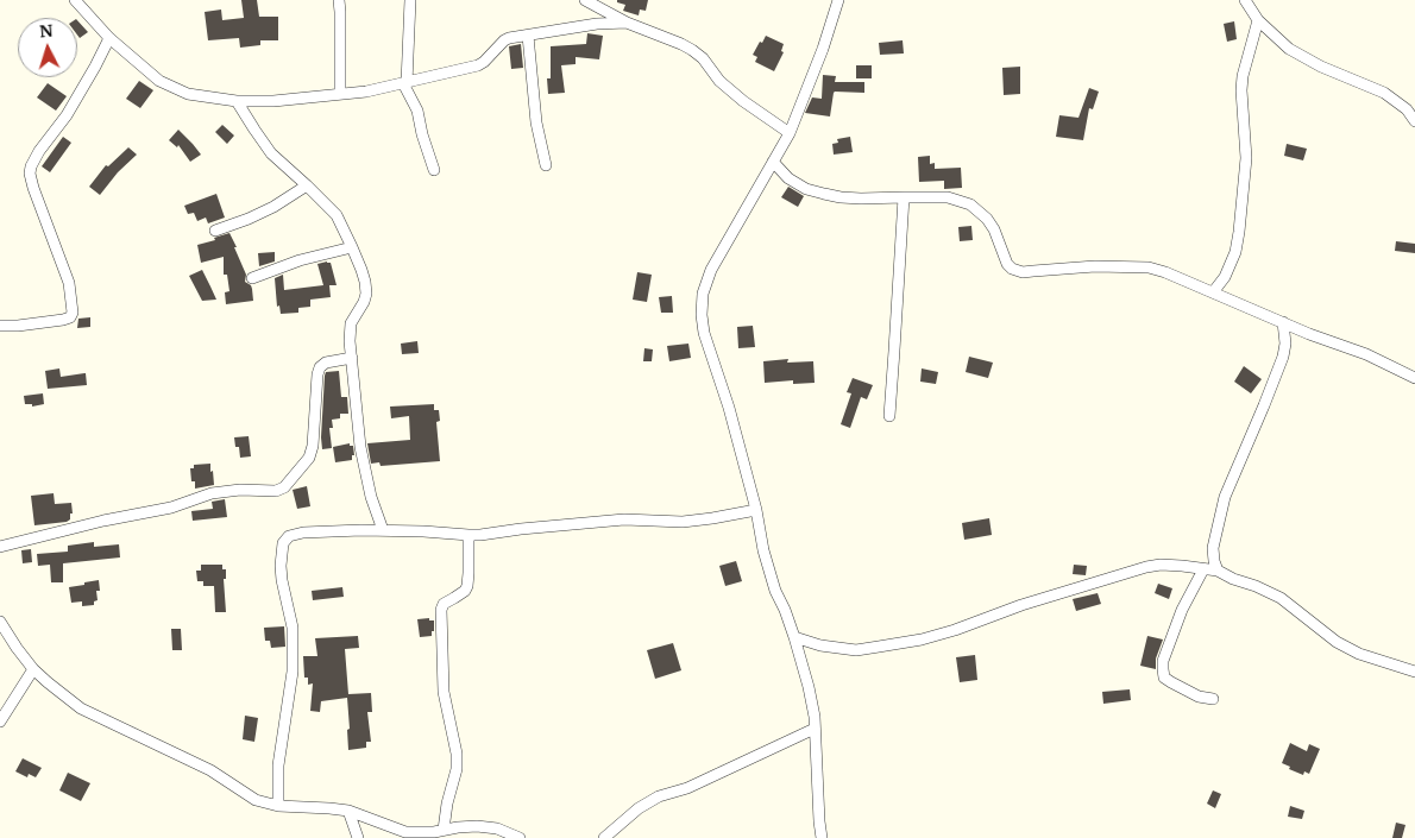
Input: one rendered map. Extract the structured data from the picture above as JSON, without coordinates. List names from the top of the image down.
{
  "north": "top"
}
